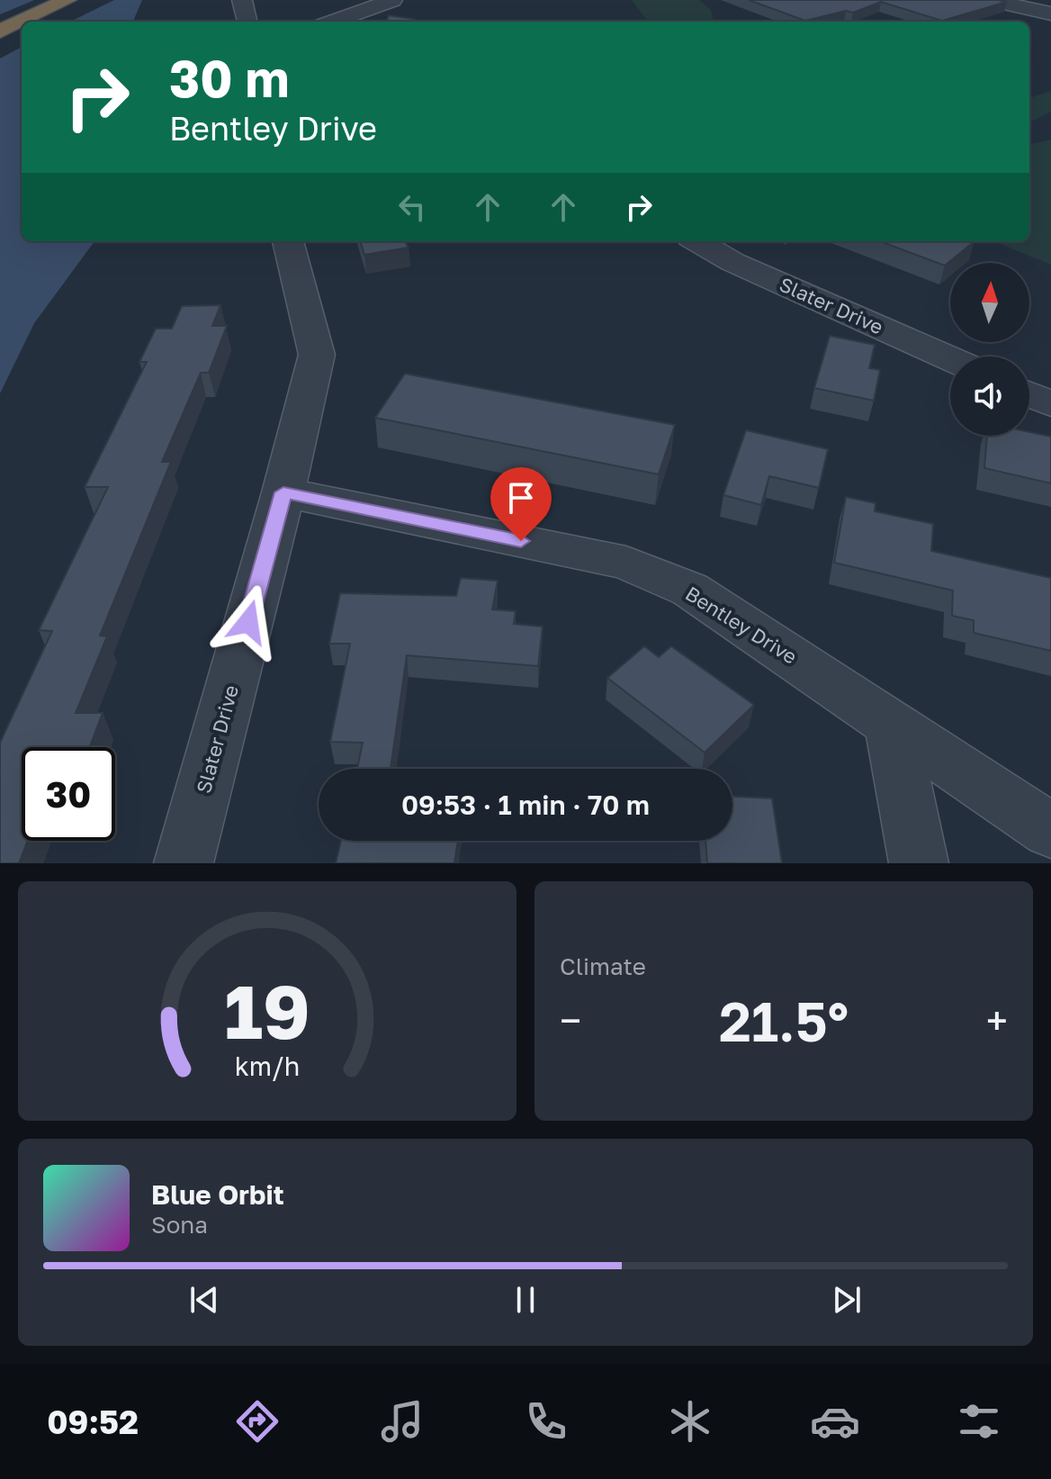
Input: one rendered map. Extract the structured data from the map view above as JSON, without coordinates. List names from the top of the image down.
{
  "streets": {
    "street": ["Slater Drive", "Bentley Drive"]
  },
  "crossings": [
    ["Slater Drive", "Bentley Drive"]
  ],
  "north": "top",
  "page": {
    "turn": ["30 m", "Bentley Drive"],
    "limit": "30",
    "trip": "09:53 · 1 min · 70 m",
    "tile": "Climate",
    "heat": ["−", "21.5°", "+"],
    "song": ["Blue Orbit", "Sona"],
    "tabs": "09:52",
    "gauge": ["19", "km/h"]
  }
}
